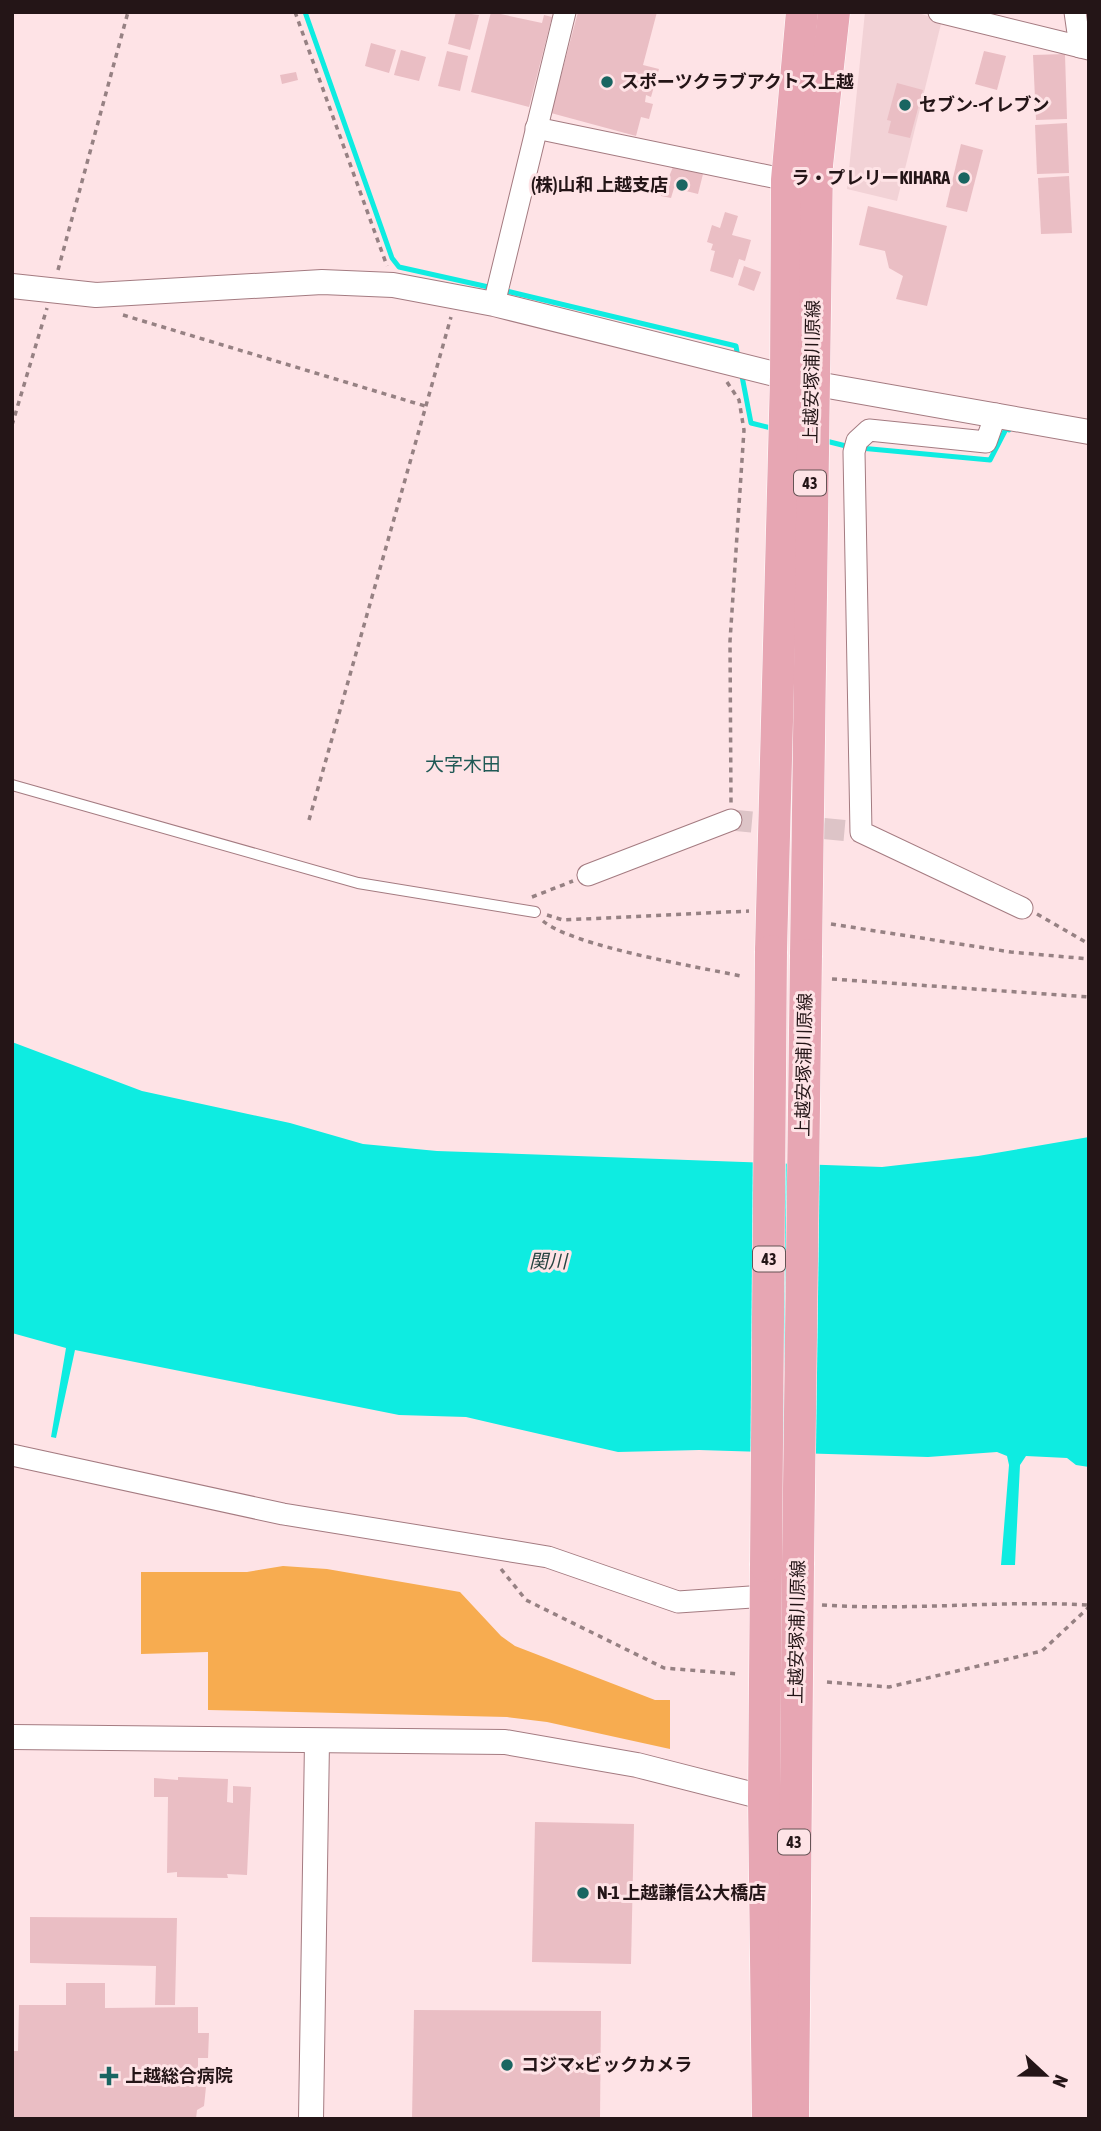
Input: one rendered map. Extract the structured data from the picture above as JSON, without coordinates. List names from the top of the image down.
{
  "streets": {
    "main road": ["上越安塚浦川原線", "43"]
  },
  "districts": ["大字木田"],
  "water": ["関川"],
  "places": {
    "other": [
      "スポーツクラブアクトス上越",
      "セブン-イレブン",
      "ラ・プレリーKIHARA",
      "(株)山和 上越支店",
      "N-1 上越謙信公大橋店",
      "コジマ×ビックカメラ"
    ],
    "health": ["上越総合病院"]
  },
  "north": "right"
}
